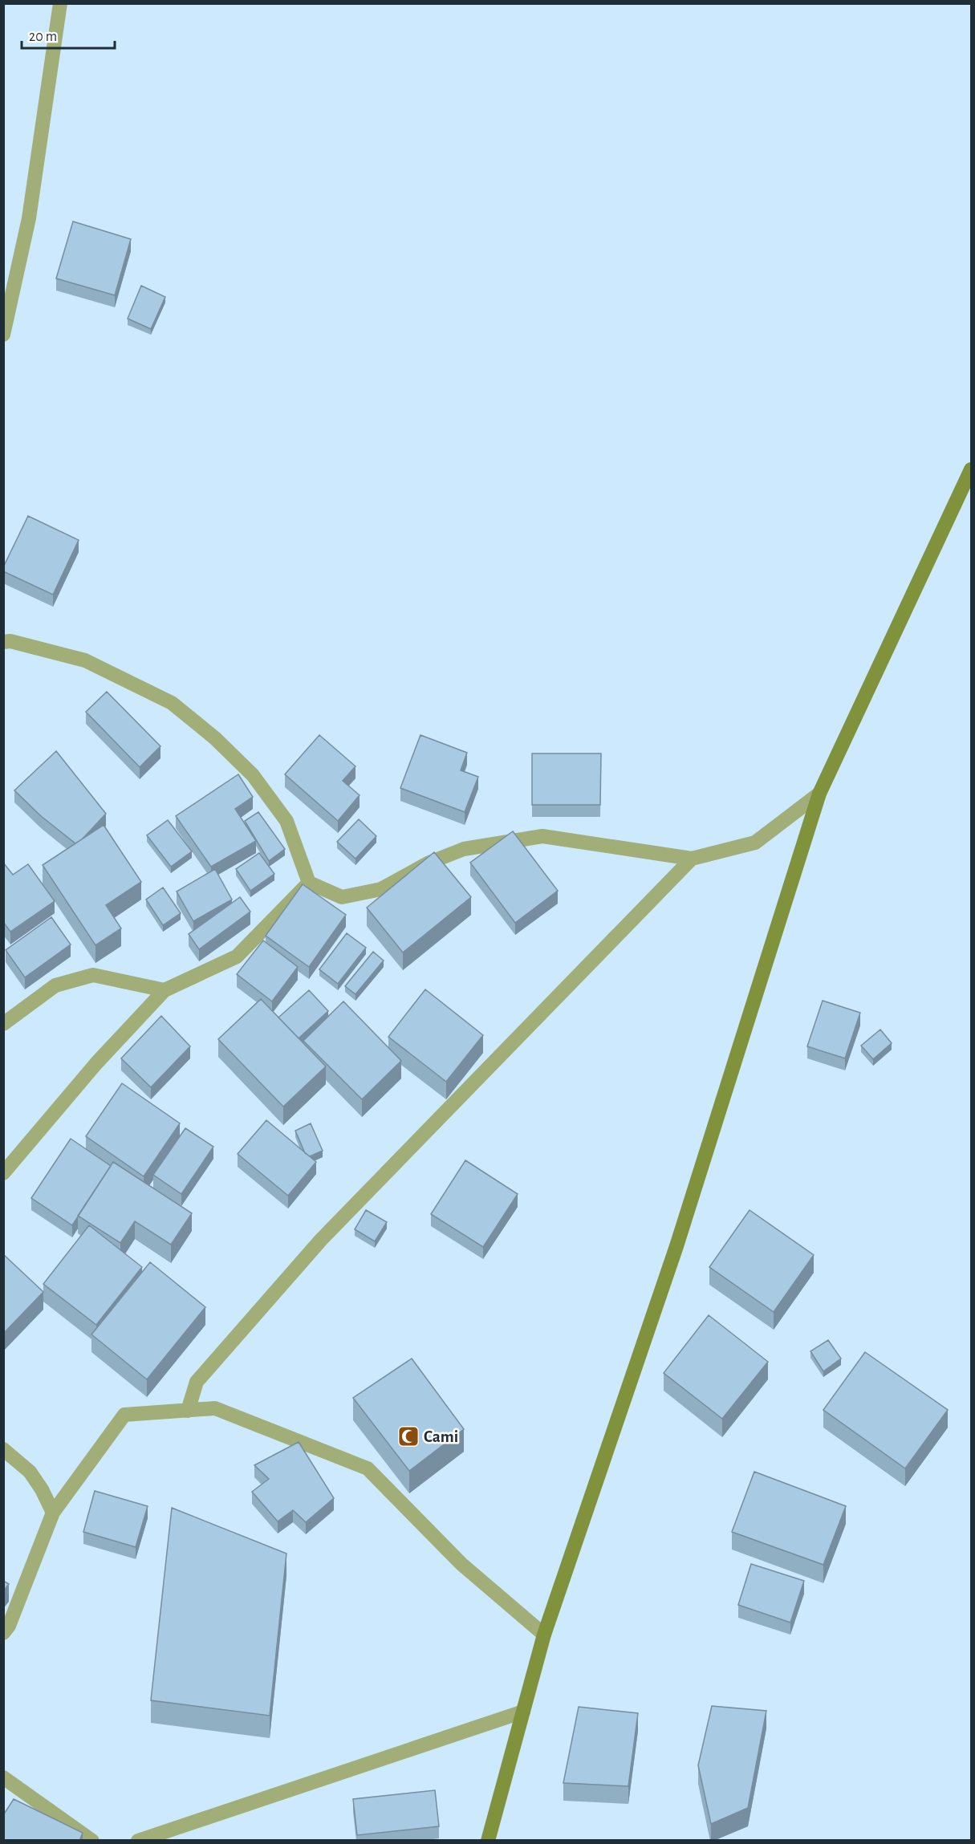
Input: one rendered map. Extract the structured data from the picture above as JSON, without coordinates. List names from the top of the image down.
{
  "places": {
    "mosque": ["Cami"]
  },
  "scale_bar": "20 m"
}
